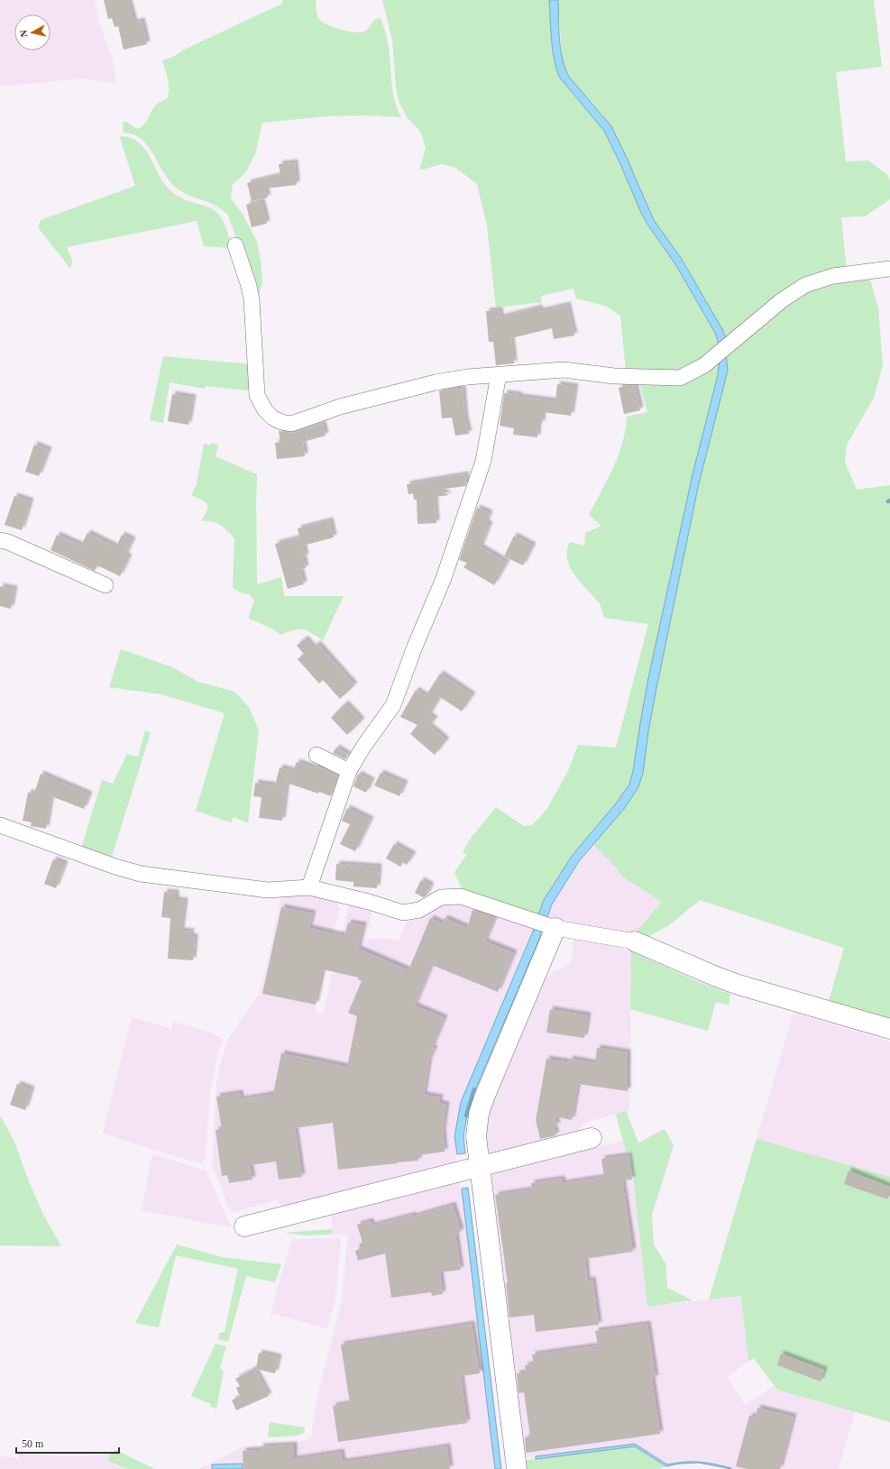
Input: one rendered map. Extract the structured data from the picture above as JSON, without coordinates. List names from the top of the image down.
{
  "scale_bar": "50 m",
  "north": "left"
}
